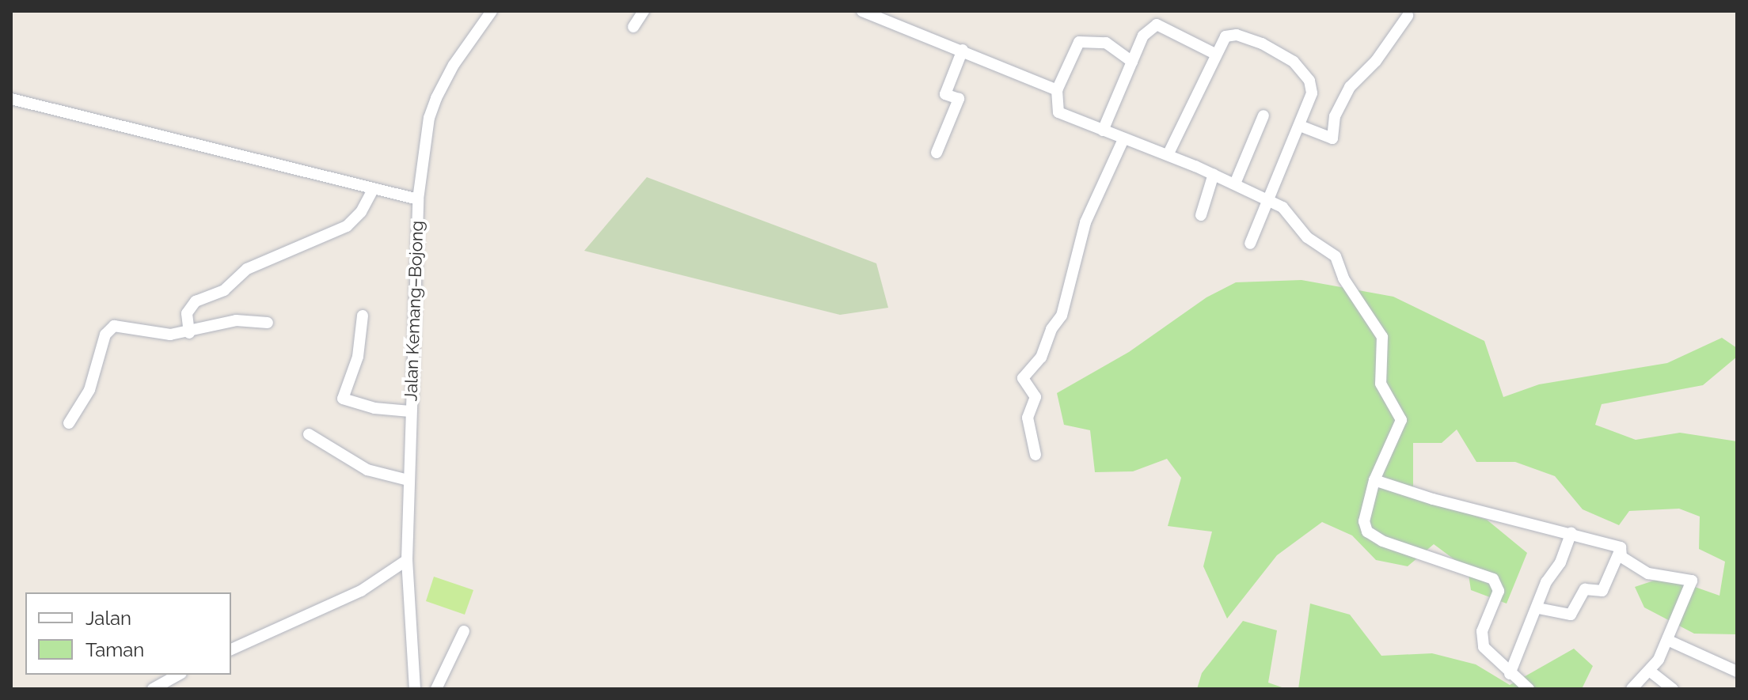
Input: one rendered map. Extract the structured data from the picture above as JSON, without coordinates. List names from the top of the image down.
{
  "streets": {
    "street": ["Jalan Kemang–Bojong"]
  },
  "legend": ["Jalan", "Taman"]
}
